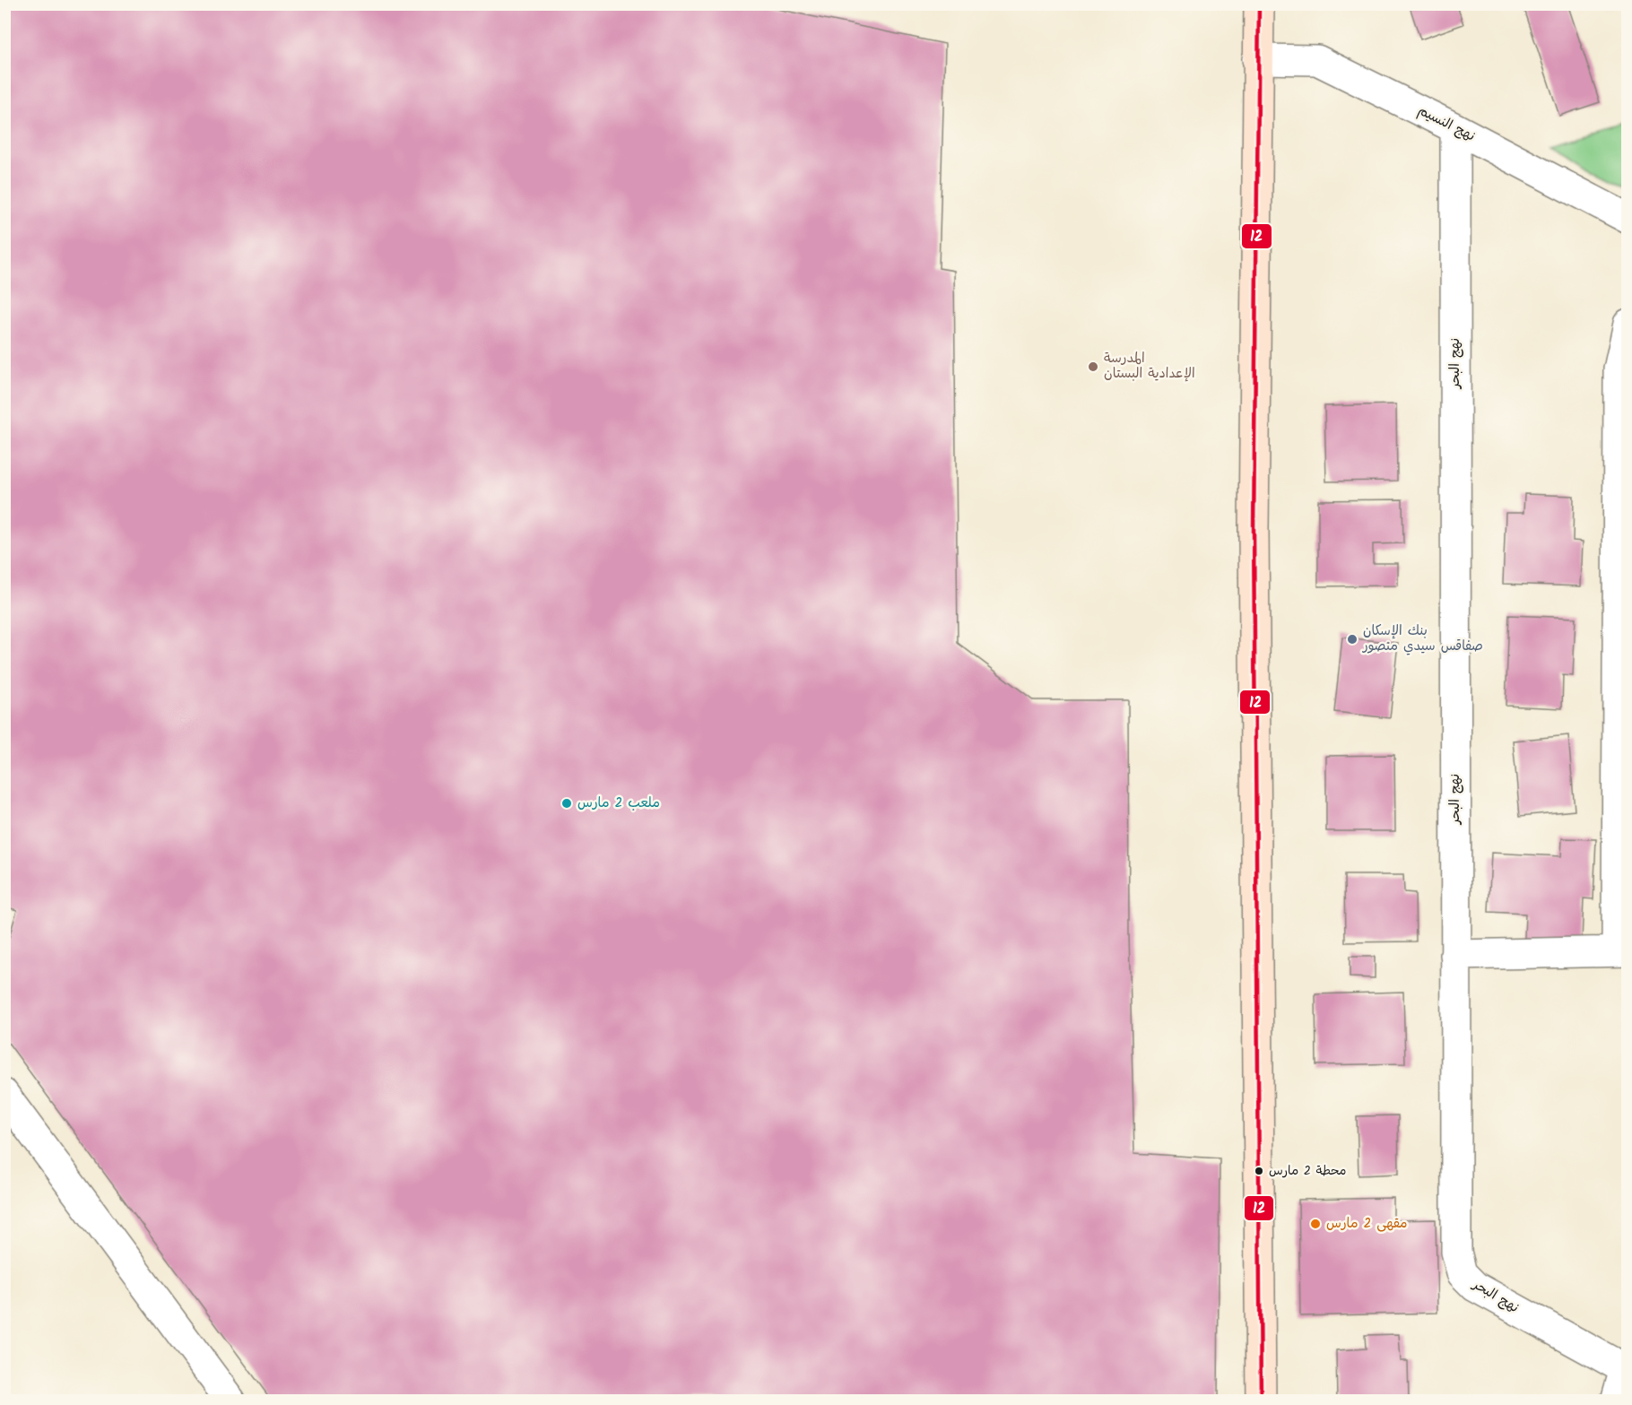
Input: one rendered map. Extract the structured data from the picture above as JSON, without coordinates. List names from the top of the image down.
{
  "streets": {
    "street": ["نهج النسيم", "نهج البحر"]
  },
  "crossings": [
    ["نهج النسيم", "نهج البحر"]
  ],
  "places": [
    "المدرسة الإعدادية البستان",
    "بنك الإسكان صفاقس سيدي منصور",
    "ملعب 2 مارس",
    "محطة 2 مارس",
    "مقهى 2 مارس"
  ],
  "lines": ["transit line 12"]
}
